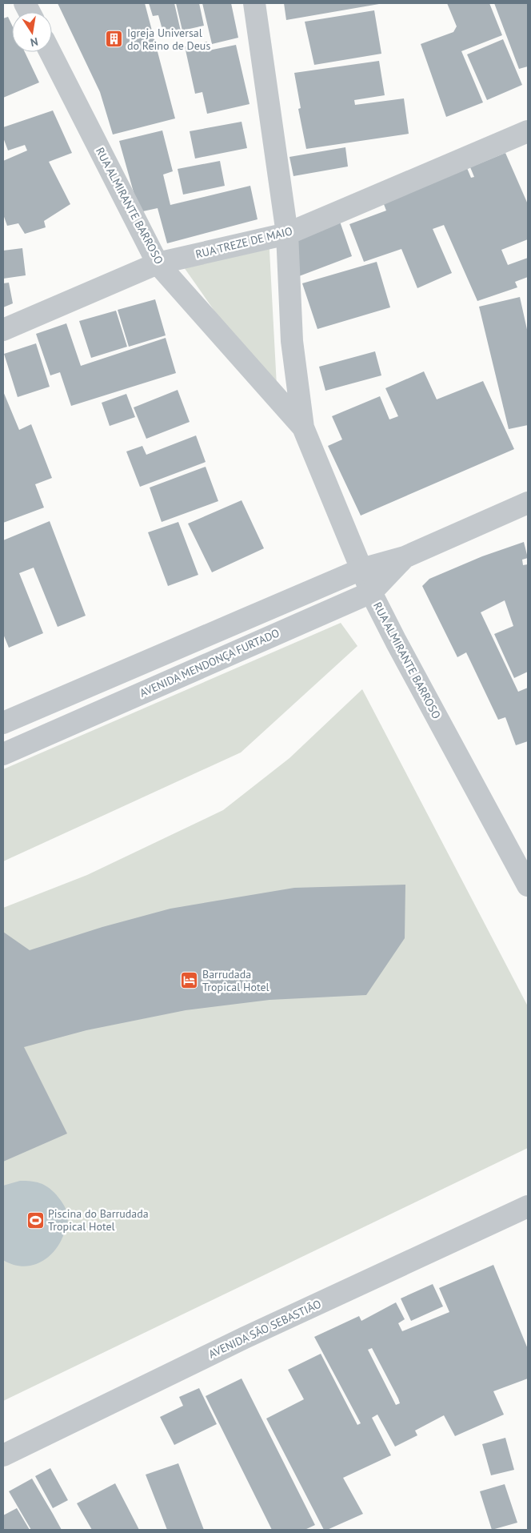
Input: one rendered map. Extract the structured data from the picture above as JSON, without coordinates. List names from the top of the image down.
{
  "streets": {
    "street": [
      "RUA ALMIRANTE BARROSO",
      "RUA TREZE DE MAIO",
      "AVENIDA MENDONÇA FURTADO",
      "AVENIDA SÃO SEBASTIÃO"
    ]
  },
  "crossings": [
    ["RUA ALMIRANTE BARROSO", "RUA TREZE DE MAIO"],
    ["RUA ALMIRANTE BARROSO", "AVENIDA MENDONÇA FURTADO"]
  ],
  "places": {
    "building": ["Igreja Universal do Reino de Deus"],
    "hotel": ["Barrudada Tropical Hotel"],
    "sports": ["Piscina do Barrudada Tropical Hotel"]
  },
  "north": "bottom"
}
